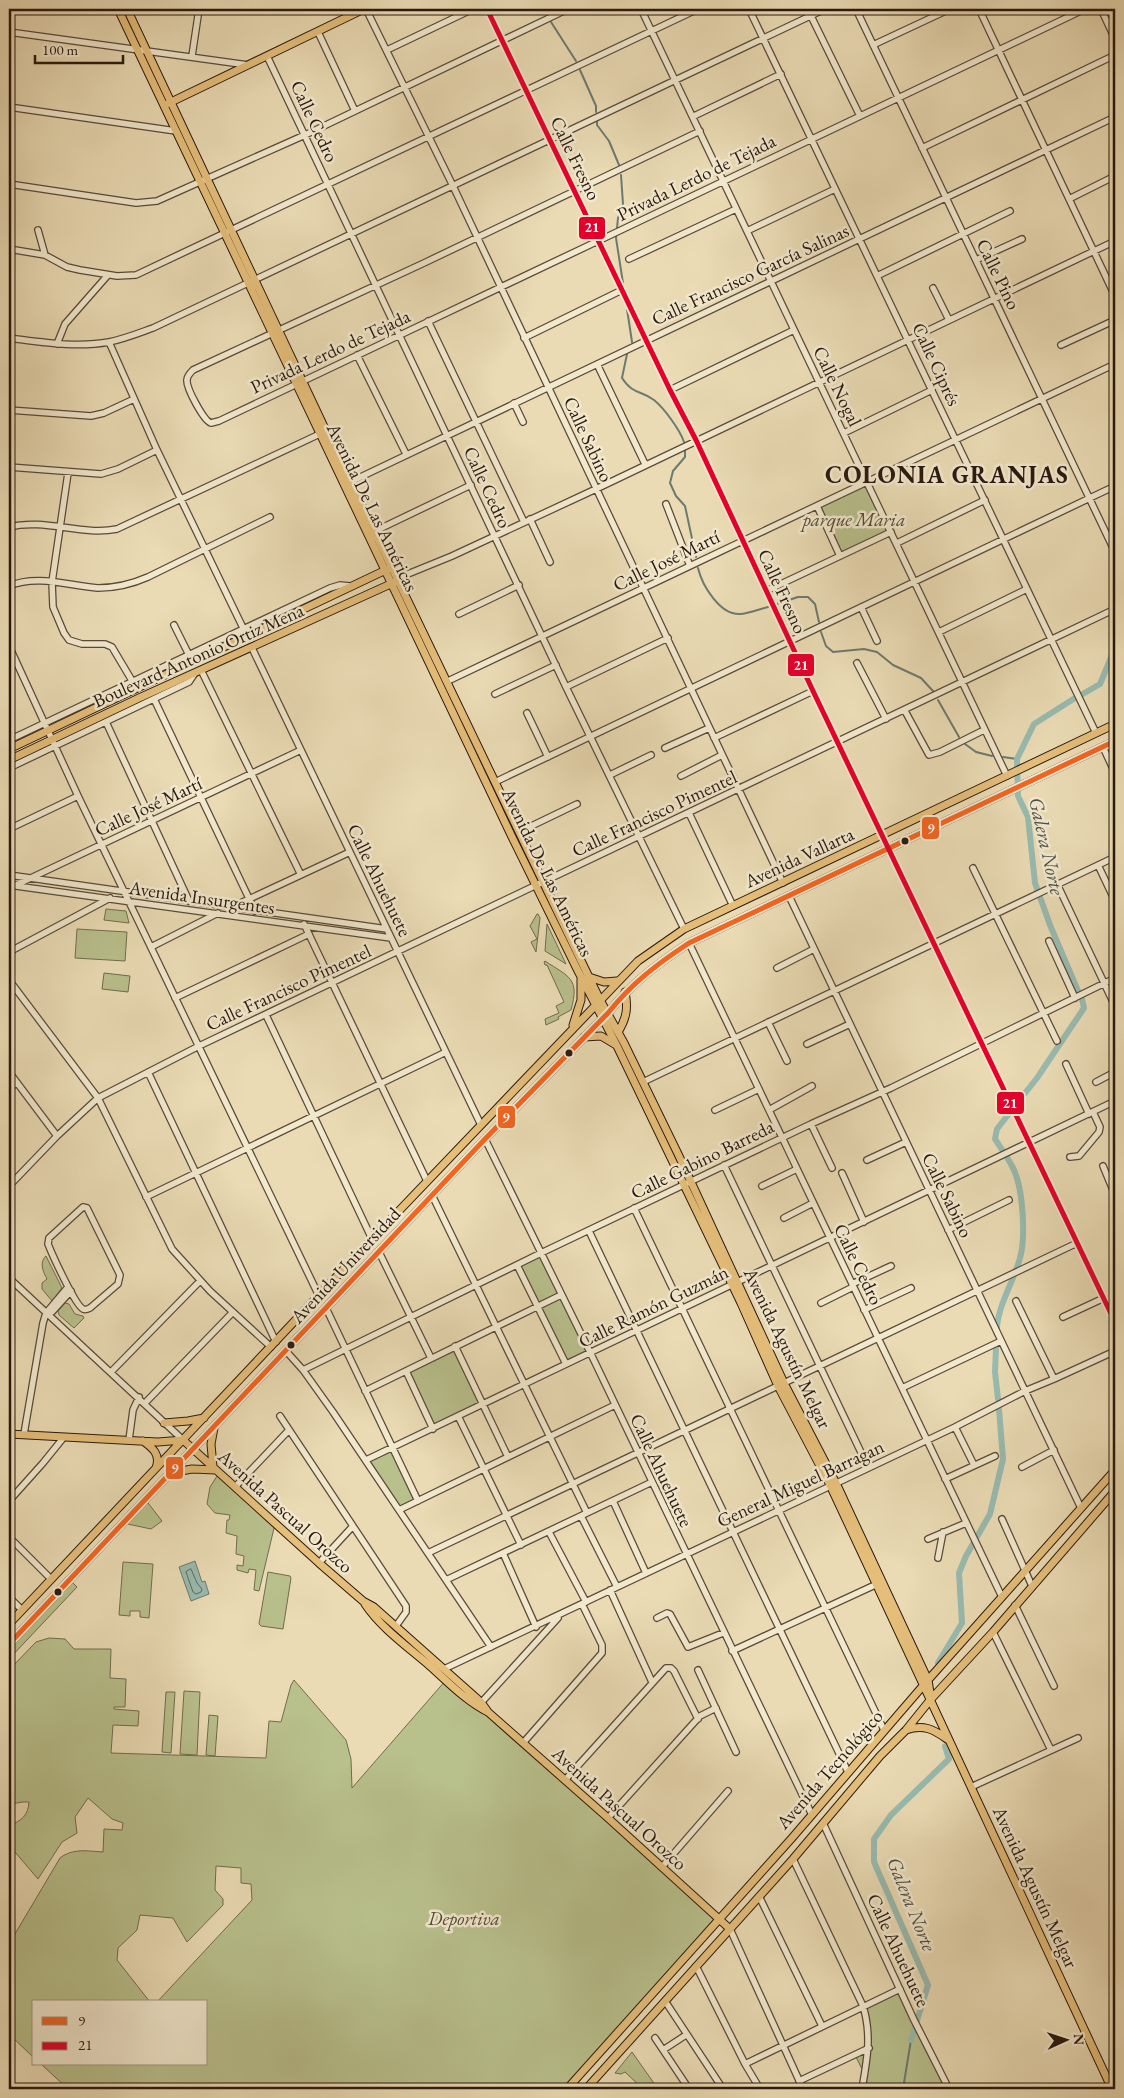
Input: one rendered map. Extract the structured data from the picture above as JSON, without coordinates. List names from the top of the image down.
{
  "streets": {
    "main road": [
      "Avenida De Las Américas",
      "Boulevard Antonio Ortiz Mena",
      "Avenida Vallarta",
      "Avenida Universidad",
      "Avenida Agustín Melgar",
      "Avenida Pascual Orozco",
      "Avenida Tecnológico"
    ],
    "street": [
      "Calle Cedro",
      "Calle Fresno",
      "Privada Lerdo de Tejada",
      "Calle Francisco García Salinas",
      "Calle Pino",
      "Calle Ciprés",
      "Calle Nogal",
      "Calle Sabino",
      "Calle José Martí",
      "Calle Francisco Pimentel",
      "Calle Ahuehuete",
      "Avenida Insurgentes",
      "Calle Gabino Barreda",
      "Calle Ramón Guzmán",
      "General Miguel Barragan"
    ]
  },
  "crossings": [
    ["Calle Cedro", "Privada Lerdo de Tejada"],
    ["Calle Cedro", "Calle Francisco García Salinas"],
    ["Calle Cedro", "Calle José Martí"],
    ["Calle Cedro", "Calle Francisco Pimentel"],
    ["Calle Cedro", "Avenida Vallarta"],
    ["Calle Cedro", "Calle Gabino Barreda"],
    ["Calle Cedro", "Calle Ramón Guzmán"],
    ["Calle Cedro", "General Miguel Barragan"],
    ["Calle Cedro", "Avenida Tecnológico"],
    ["Calle Fresno", "Privada Lerdo de Tejada"],
    ["Calle Fresno", "Calle Francisco García Salinas"],
    ["Calle Fresno", "Calle José Martí"],
    ["Calle Fresno", "Calle Francisco Pimentel"],
    ["Calle Fresno", "Avenida Vallarta"],
    ["Calle Fresno", "Calle Gabino Barreda"],
    ["Calle Fresno", "Calle Ramón Guzmán"],
    ["Privada Lerdo de Tejada", "Calle Pino"],
    ["Privada Lerdo de Tejada", "Calle Ciprés"],
    ["Privada Lerdo de Tejada", "Calle Nogal"],
    ["Privada Lerdo de Tejada", "Calle Sabino"],
    ["Privada Lerdo de Tejada", "Avenida De Las Américas"],
    ["Calle Francisco García Salinas", "Calle Pino"],
    ["Calle Francisco García Salinas", "Calle Ciprés"],
    ["Calle Francisco García Salinas", "Calle Nogal"],
    ["Calle Francisco García Salinas", "Calle Sabino"],
    ["Calle Francisco García Salinas", "Avenida De Las Américas"],
    ["Calle Pino", "Calle José Martí"],
    ["Calle Ciprés", "Calle José Martí"],
    ["Calle Ciprés", "Calle Francisco Pimentel"],
    ["Calle Ciprés", "Avenida Vallarta"],
    ["Calle Nogal", "Calle José Martí"],
    ["Calle Nogal", "Calle Francisco Pimentel"],
    ["Calle Nogal", "Avenida Vallarta"],
    ["Calle Sabino", "Calle José Martí"],
    ["Calle Sabino", "Calle Francisco Pimentel"],
    ["Calle Sabino", "Avenida Vallarta"],
    ["Calle Sabino", "Calle Gabino Barreda"],
    ["Calle Sabino", "Calle Ramón Guzmán"],
    ["Calle Sabino", "General Miguel Barragan"],
    ["Calle Sabino", "Avenida Tecnológico"],
    ["Avenida De Las Américas", "Calle José Martí"],
    ["Avenida De Las Américas", "Boulevard Antonio Ortiz Mena"],
    ["Avenida De Las Américas", "Calle Francisco Pimentel"],
    ["Avenida De Las Américas", "Avenida Vallarta"],
    ["Avenida De Las Américas", "Avenida Universidad"],
    ["Avenida De Las Américas", "Avenida Agustín Melgar"],
    ["Calle José Martí", "Calle Ahuehuete"],
    ["Calle José Martí", "Avenida Insurgentes"],
    ["Boulevard Antonio Ortiz Mena", "Calle Ahuehuete"],
    ["Calle Francisco Pimentel", "Calle Ahuehuete"],
    ["Avenida Vallarta", "Avenida Universidad"],
    ["Avenida Vallarta", "Avenida Agustín Melgar"],
    ["Calle Ahuehuete", "Avenida Insurgentes"],
    ["Calle Ahuehuete", "Calle Gabino Barreda"],
    ["Calle Ahuehuete", "Avenida Universidad"],
    ["Calle Ahuehuete", "Calle Ramón Guzmán"],
    ["Calle Ahuehuete", "General Miguel Barragan"],
    ["Calle Ahuehuete", "Avenida Tecnológico"],
    ["Calle Gabino Barreda", "Avenida Agustín Melgar"],
    ["Avenida Universidad", "Avenida Agustín Melgar"],
    ["Avenida Universidad", "Avenida Pascual Orozco"],
    ["Calle Ramón Guzmán", "Avenida Agustín Melgar"],
    ["Avenida Agustín Melgar", "General Miguel Barragan"],
    ["Avenida Agustín Melgar", "Avenida Tecnológico"],
    ["General Miguel Barragan", "Avenida Pascual Orozco"],
    ["Avenida Pascual Orozco", "Avenida Tecnológico"]
  ],
  "districts": ["COLONIA GRANJAS"],
  "water": ["Galera Norte"],
  "parks": ["parque Maria", "Deportiva"],
  "lines": ["transit line 21", "transit line 9"],
  "legend": ["9", "21"],
  "scale_bar": "100 m",
  "north": "right"
}
